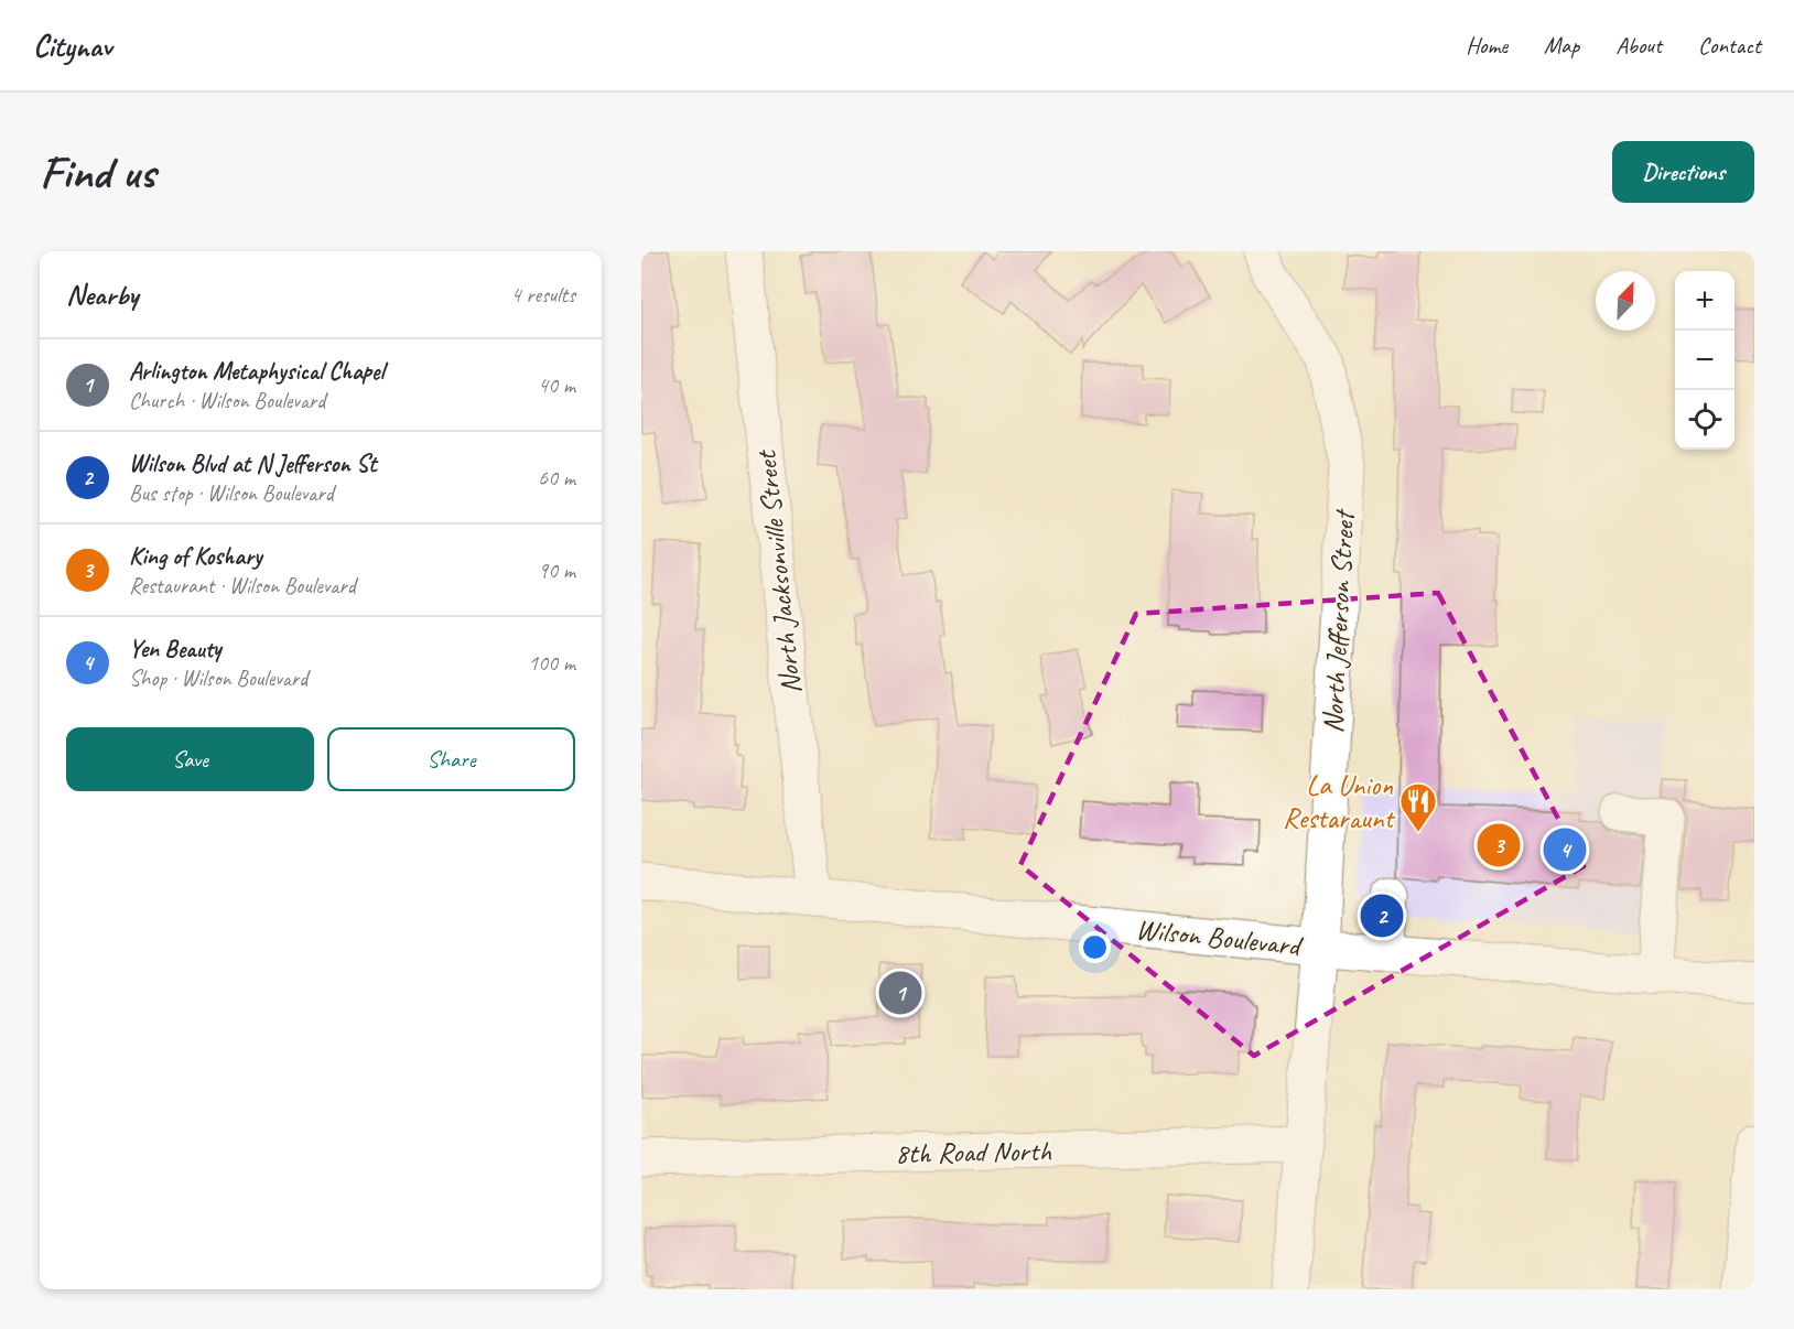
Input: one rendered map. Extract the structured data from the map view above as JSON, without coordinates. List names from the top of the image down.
{
  "streets": {
    "street": [
      "North Jacksonville Street",
      "North Jefferson Street",
      "Wilson Boulevard",
      "8th Road North"
    ]
  },
  "crossings": [
    ["North Jacksonville Street", "Wilson Boulevard"],
    ["North Jefferson Street", "Wilson Boulevard"],
    ["North Jefferson Street", "8th Road North"]
  ],
  "places": {
    "restaurant": ["La Union Restaraunt"]
  },
  "north": "top right",
  "page": {
    "header": "Citynav",
    "nav": [
      "Home",
      "Map",
      "About",
      "Contact"
    ],
    "buttons": [
      "Directions",
      ["Save", "Share"]
    ],
    "title": "Find us",
    "heading": ["Nearby", "4 results"],
    "map_buttons": ["+", "−"],
    "list": [
      {
        "mark": "1",
        "name": "Arlington Metaphysical Chapel",
        "note": "Church · Wilson Boulevard",
        "value": "40 m"
      },
      {
        "mark": "2",
        "name": "Wilson Blvd at N Jefferson St",
        "note": "Bus stop · Wilson Boulevard",
        "value": "60 m"
      },
      {
        "mark": "3",
        "name": "King of Koshary",
        "note": "Restaurant · Wilson Boulevard",
        "value": "90 m"
      },
      {
        "mark": "4",
        "name": "Yen Beauty",
        "note": "Shop · Wilson Boulevard",
        "value": "100 m"
      }
    ],
    "pins": [
      "3",
      "4",
      "2",
      "1"
    ]
  }
}
